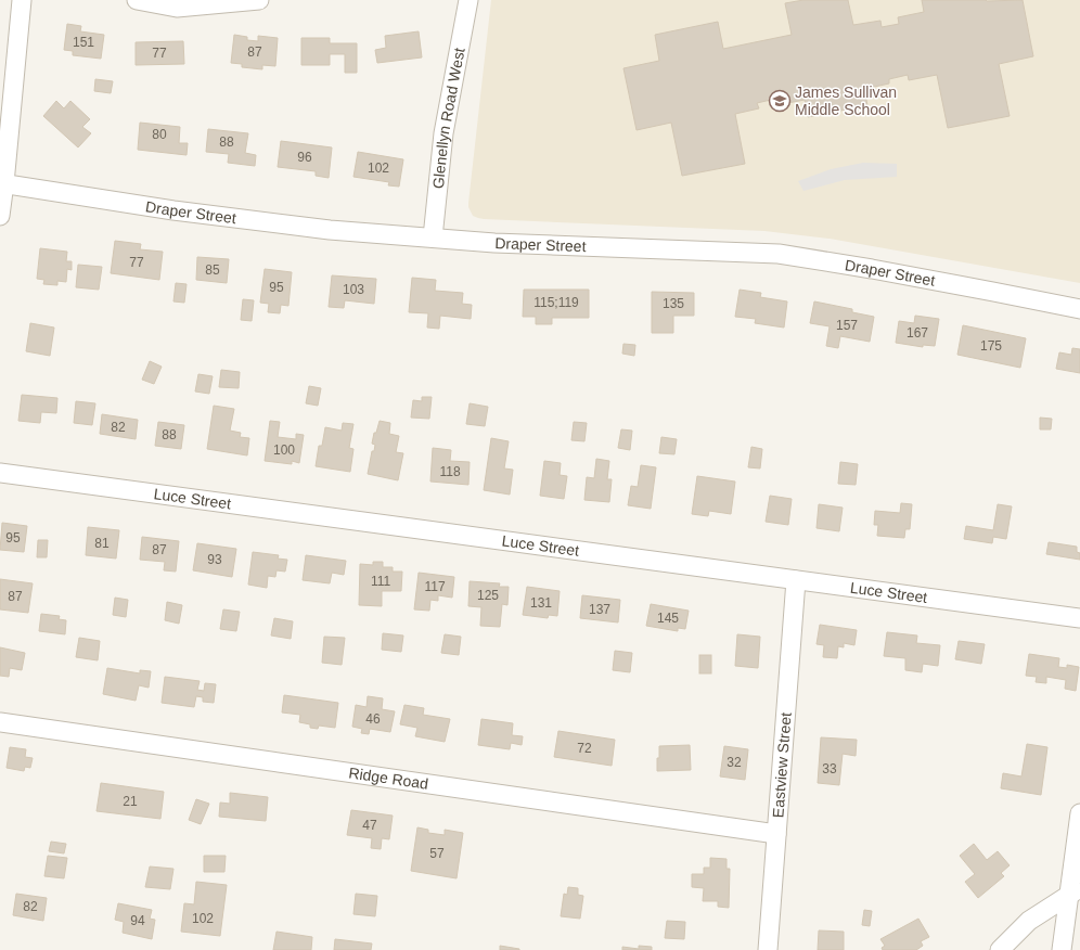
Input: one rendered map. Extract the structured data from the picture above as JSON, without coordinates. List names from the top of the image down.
{
  "streets": {
    "street": [
      "Glenellyn Road West",
      "Draper Street",
      "Luce Street",
      "Eastview Street",
      "Ridge Road"
    ]
  },
  "crossings": [
    ["Glenellyn Road West", "Draper Street"],
    ["Luce Street", "Eastview Street"],
    ["Eastview Street", "Ridge Road"]
  ],
  "places": {
    "school or university": ["James Sullivan Middle School"]
  },
  "house_numbers": [
    "151",
    "87",
    "77",
    "80",
    "88",
    "96",
    "102",
    "77",
    "85",
    "95",
    "103",
    "115;119",
    "135",
    "157",
    "167",
    "175",
    "82",
    "88",
    "100",
    "118",
    "95",
    "81",
    "87",
    "93",
    "111",
    "117",
    "125",
    "87",
    "131",
    "137",
    "145",
    "46",
    "72",
    "32",
    "33",
    "21",
    "47",
    "57",
    "82",
    "102",
    "94"
  ]
}
